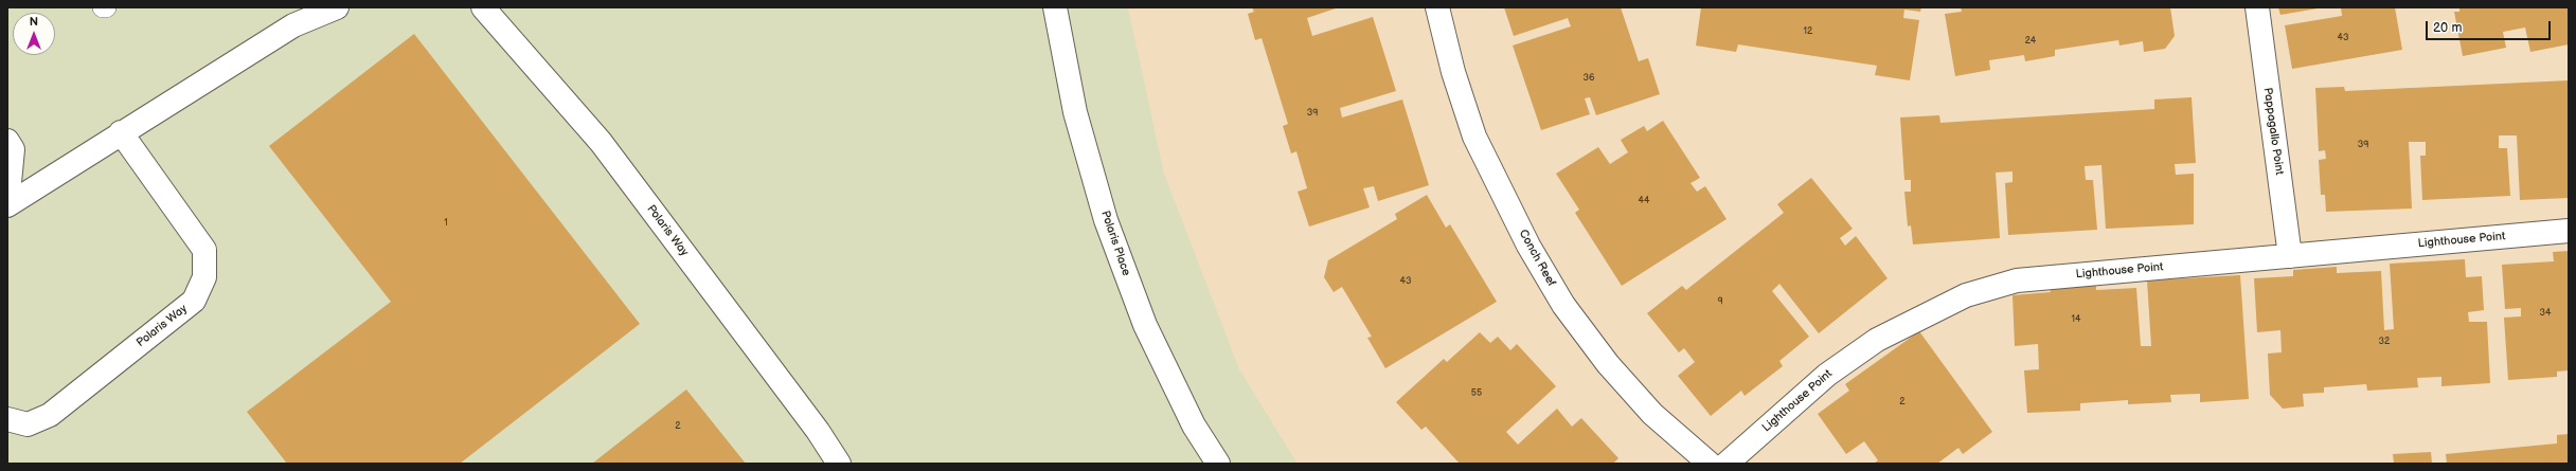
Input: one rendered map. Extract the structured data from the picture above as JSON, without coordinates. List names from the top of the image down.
{
  "streets": {
    "street": [
      "Pappagallo Point",
      "Polaris Way",
      "Lighthouse Point",
      "Polaris Place",
      "Conch Reef"
    ]
  },
  "crossings": [
    ["Pappagallo Point", "Lighthouse Point"]
  ],
  "house_numbers": [
    "12",
    "43",
    "24",
    "36",
    "39",
    "39",
    "44",
    "1",
    "43",
    "9",
    "34",
    "14",
    "32",
    "55",
    "2",
    "2"
  ],
  "scale_bar": "20 m",
  "north": "top"
}
